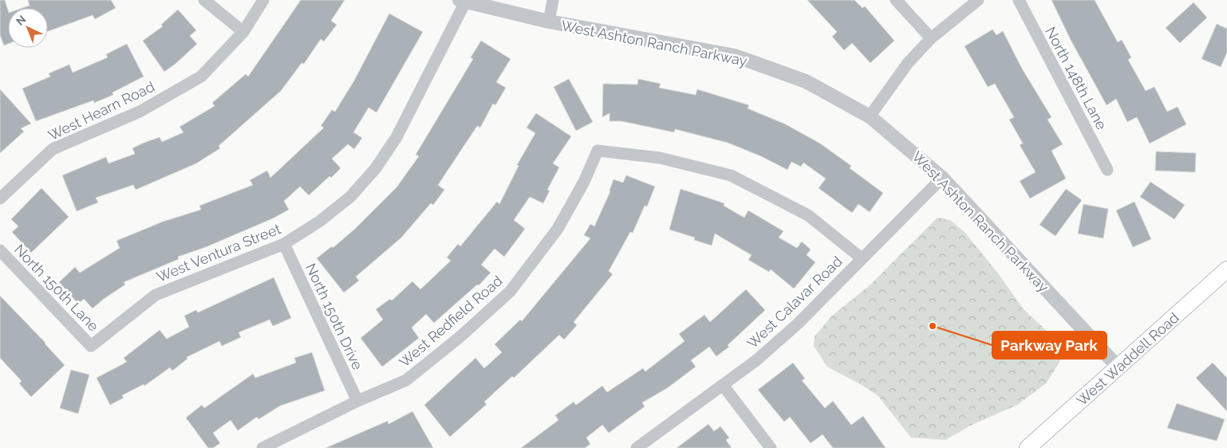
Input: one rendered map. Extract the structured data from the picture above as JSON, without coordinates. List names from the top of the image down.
{
  "streets": {
    "main road": ["West Waddell Road"],
    "street": [
      "West Ashton Ranch Parkway",
      "North 148th Lane",
      "West Hearn Road",
      "West Ventura Street",
      "North 150th Lane",
      "West Calavar Road",
      "North 150th Drive",
      "West Redfield Road"
    ]
  },
  "crossings": [
    ["West Ashton Ranch Parkway", "West Ventura Street"],
    ["West Ashton Ranch Parkway", "West Calavar Road"],
    ["West Ashton Ranch Parkway", "West Waddell Road"],
    ["West Ventura Street", "North 150th Lane"],
    ["West Ventura Street", "North 150th Drive"],
    ["West Calavar Road", "West Redfield Road"],
    ["North 150th Drive", "West Redfield Road"]
  ],
  "places": ["Parkway Park"],
  "north": "top left"
}
